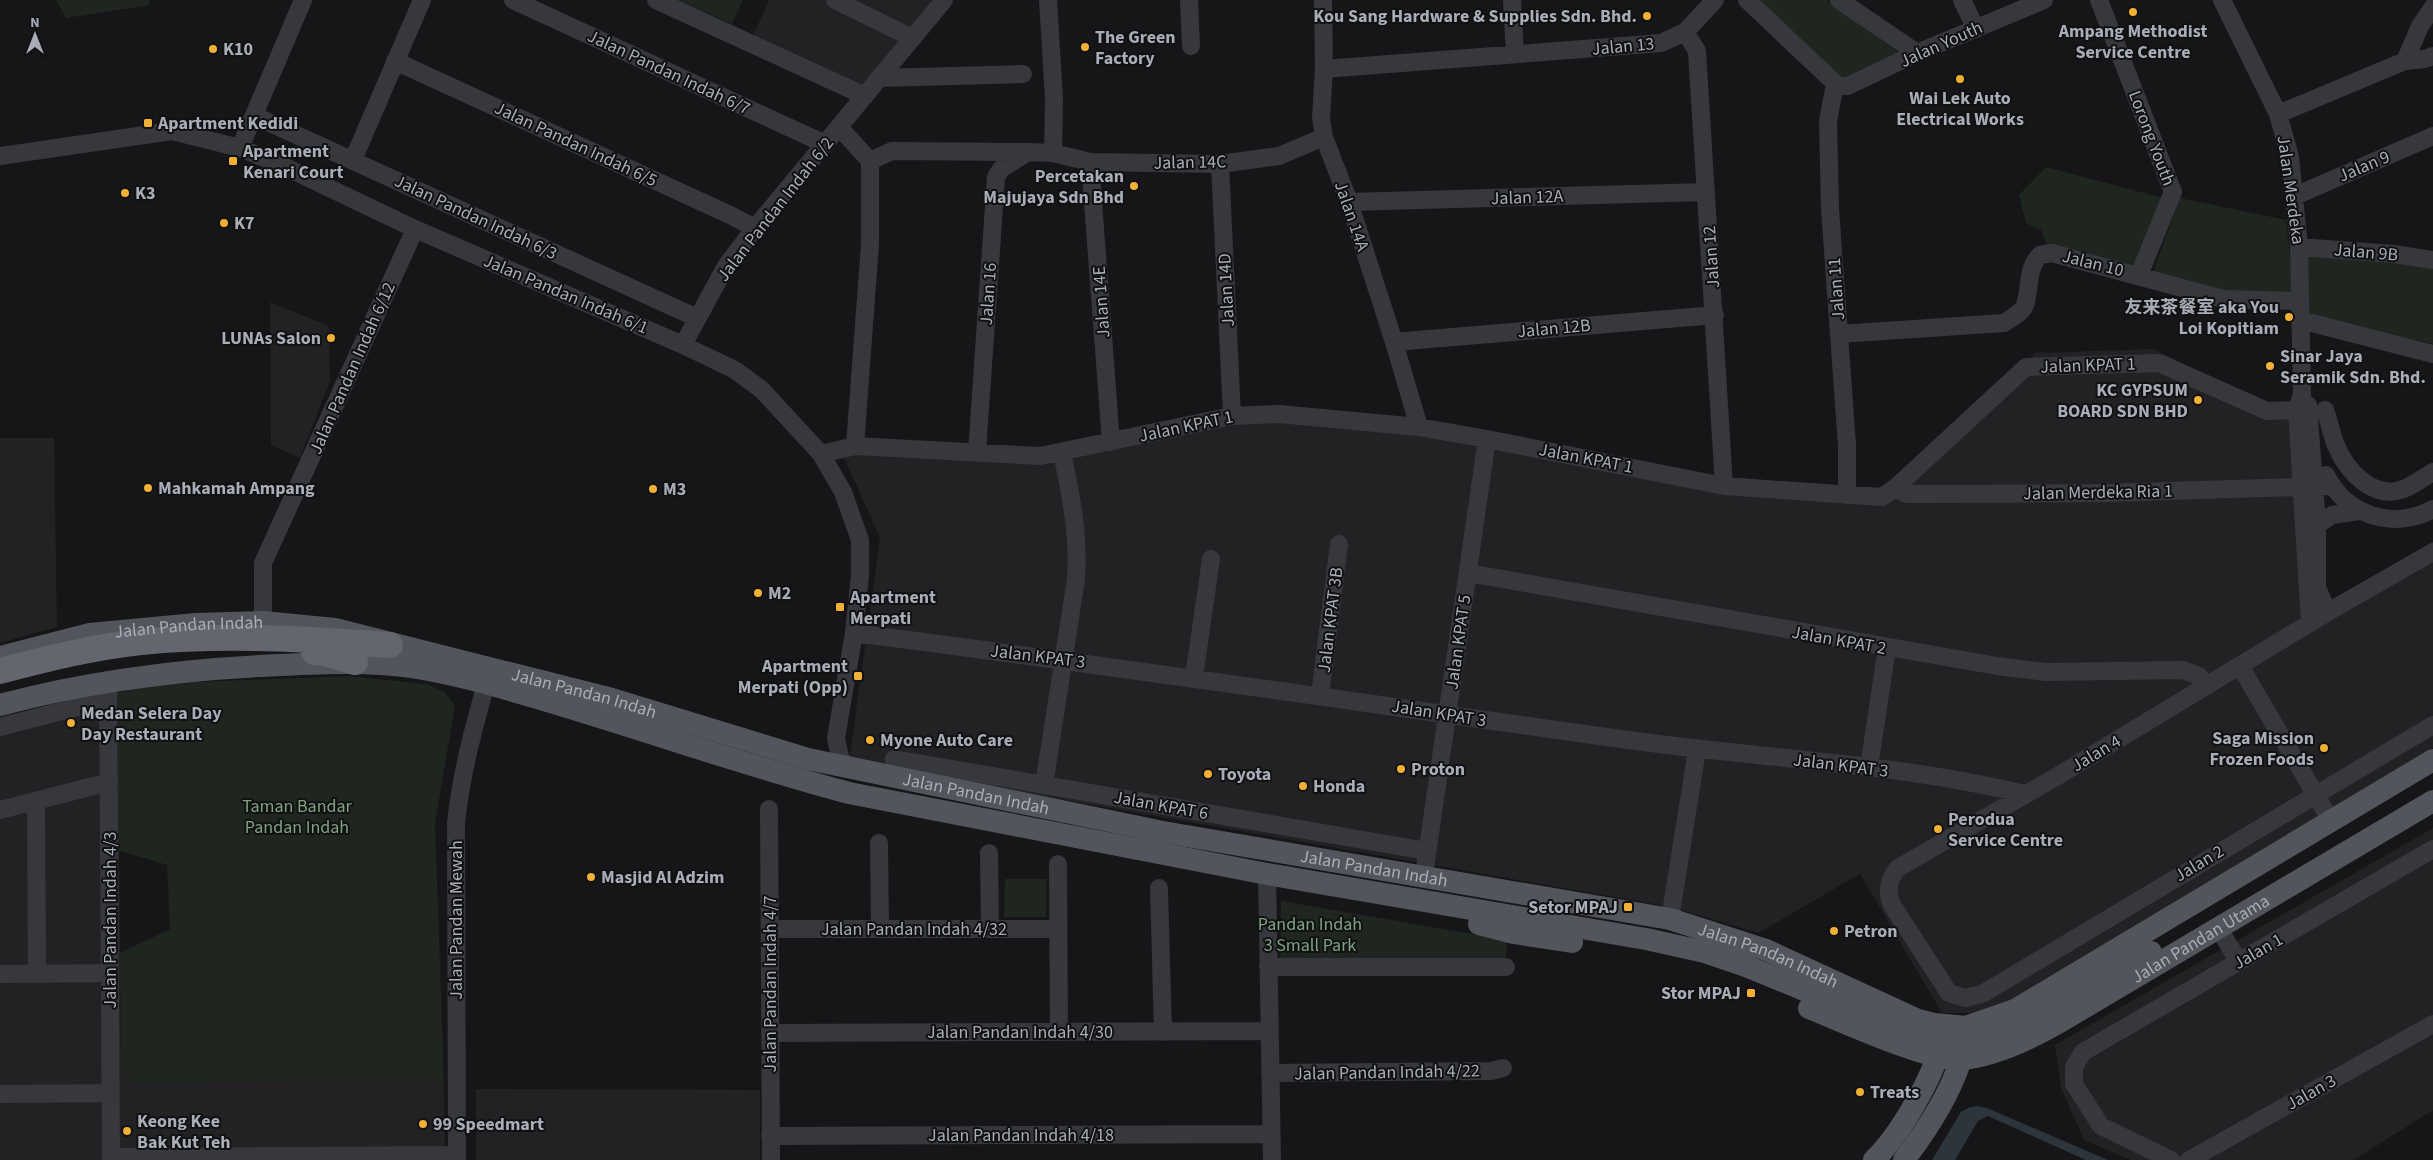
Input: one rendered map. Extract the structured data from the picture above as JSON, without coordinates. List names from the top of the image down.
{
  "streets": {
    "main road": ["Jalan Pandan Indah", "Jalan Pandan Utama"],
    "street": [
      "Jalan Youth",
      "Jalan 13",
      "Jalan Pandan Indah 6/7",
      "Lorong Youth",
      "Jalan Pandan Indah 6/5",
      "Jalan 14C",
      "Jalan 9",
      "Jalan Merdeka",
      "Jalan 12A",
      "Jalan Pandan Indah 6/2",
      "Jalan 14A",
      "Jalan Pandan Indah 6/3",
      "Jalan 9B",
      "Jalan 12",
      "Jalan 10",
      "Jalan 11",
      "Jalan 14D",
      "Jalan Pandan Indah 6/1",
      "Jalan 16",
      "Jalan 14E",
      "Jalan 12B",
      "Jalan KPAT 1",
      "Jalan Pandan Indah 6/12",
      "Jalan Merdeka Ria 1",
      "Jalan KPAT 3B",
      "Jalan KPAT 2",
      "Jalan KPAT 5",
      "Jalan KPAT 3",
      "Jalan 4",
      "Jalan KPAT 6",
      "Jalan 2",
      "Jalan Pandan Indah 4/3",
      "Jalan Pandan Mewah",
      "Jalan Pandan Indah 4/32",
      "Jalan 1",
      "Jalan Pandan Indah 4/7",
      "Jalan Pandan Indah 4/30",
      "Jalan Pandan Indah 4/22",
      "Jalan 3",
      "Jalan Pandan Indah 4/18"
    ]
  },
  "crossings": [
    ["Jalan Youth", "Jalan 11"],
    ["Jalan 13", "Jalan 14A"],
    ["Jalan 13", "Jalan 12"],
    ["Jalan Pandan Indah 6/7", "Jalan Pandan Indah 6/2"],
    ["Lorong Youth", "Jalan 10"],
    ["Jalan Pandan Indah 6/5", "Jalan Pandan Indah 6/2"],
    ["Jalan 14C", "Jalan 14A"],
    ["Jalan 14C", "Jalan 14D"],
    ["Jalan 14C", "Jalan 16"],
    ["Jalan 14C", "Jalan 14E"],
    ["Jalan 9", "Jalan Merdeka"],
    ["Jalan Merdeka", "Jalan 9B"],
    ["Jalan Merdeka", "Jalan 10"],
    ["Jalan Merdeka", "Jalan KPAT 1"],
    ["Jalan Merdeka", "Jalan Merdeka Ria 1"],
    ["Jalan Merdeka", "Jalan 4"],
    ["Jalan 12A", "Jalan 14A"],
    ["Jalan 12A", "Jalan 12"],
    ["Jalan Pandan Indah 6/2", "Jalan Pandan Indah 6/3"],
    ["Jalan Pandan Indah 6/2", "Jalan Pandan Indah 6/1"],
    ["Jalan 14A", "Jalan 12B"],
    ["Jalan 14A", "Jalan KPAT 1"],
    ["Jalan 12", "Jalan 12B"],
    ["Jalan 12", "Jalan KPAT 1"],
    ["Jalan 10", "Jalan 11"],
    ["Jalan 11", "Jalan KPAT 1"],
    ["Jalan 14D", "Jalan KPAT 1"],
    ["Jalan Pandan Indah 6/1", "Jalan KPAT 1"],
    ["Jalan Pandan Indah 6/1", "Jalan Pandan Indah 6/12"],
    ["Jalan Pandan Indah 6/1", "Jalan Pandan Indah"],
    ["Jalan Pandan Indah 6/1", "Jalan KPAT 3"],
    ["Jalan 16", "Jalan KPAT 1"],
    ["Jalan 14E", "Jalan KPAT 1"],
    ["Jalan KPAT 1", "Jalan Merdeka Ria 1"],
    ["Jalan KPAT 1", "Jalan KPAT 5"],
    ["Jalan Pandan Indah 6/12", "Jalan Pandan Indah"],
    ["Jalan KPAT 3B", "Jalan KPAT 3"],
    ["Jalan Pandan Indah", "Jalan KPAT 5"],
    ["Jalan Pandan Indah", "Jalan Pandan Indah 4/3"],
    ["Jalan Pandan Indah", "Jalan Pandan Mewah"],
    ["Jalan Pandan Indah", "Jalan Pandan Utama"],
    ["Jalan KPAT 2", "Jalan KPAT 5"],
    ["Jalan KPAT 2", "Jalan 4"],
    ["Jalan KPAT 5", "Jalan KPAT 3"],
    ["Jalan KPAT 5", "Jalan KPAT 6"],
    ["Jalan KPAT 3", "Jalan 4"],
    ["Jalan 4", "Jalan 2"],
    ["Jalan Pandan Indah 4/32", "Jalan Pandan Indah 4/7"],
    ["Jalan Pandan Indah 4/7", "Jalan Pandan Indah 4/30"],
    ["Jalan Pandan Indah 4/7", "Jalan Pandan Indah 4/18"]
  ],
  "parks": ["Taman Bandar Pandan Indah", "Pandan Indah 3 Small Park"],
  "places": {
    "other": [
      "Ampang Methodist Service Centre",
      "Kou Sang Hardware & Supplies Sdn. Bhd.",
      "The Green Factory",
      "K10",
      "Wai Lek Auto Electrical Works",
      "Percetakan Majujaya Sdn Bhd",
      "K3",
      "K7",
      "友来茶餐室 aka You Loi Kopitiam",
      "LUNAs Salon",
      "Sinar Jaya Seramik Sdn. Bhd.",
      "KC GYPSUM BOARD SDN BHD",
      "Mahkamah Ampang",
      "M3",
      "M2",
      "Medan Selera Day Day Restaurant",
      "Myone Auto Care",
      "Saga Mission Frozen Foods",
      "Proton",
      "Toyota",
      "Honda",
      "Perodua Service Centre",
      "Masjid Al Adzim",
      "Petron",
      "Treats",
      "99 Speedmart",
      "Keong Kee Bak Kut Teh"
    ],
    "transit": [
      "Apartment Kedidi",
      "Apartment Kenari Court",
      "Apartment Merpati",
      "Apartment Merpati (Opp)",
      "Setor MPAJ",
      "Stor MPAJ"
    ]
  },
  "north": "top"
}
